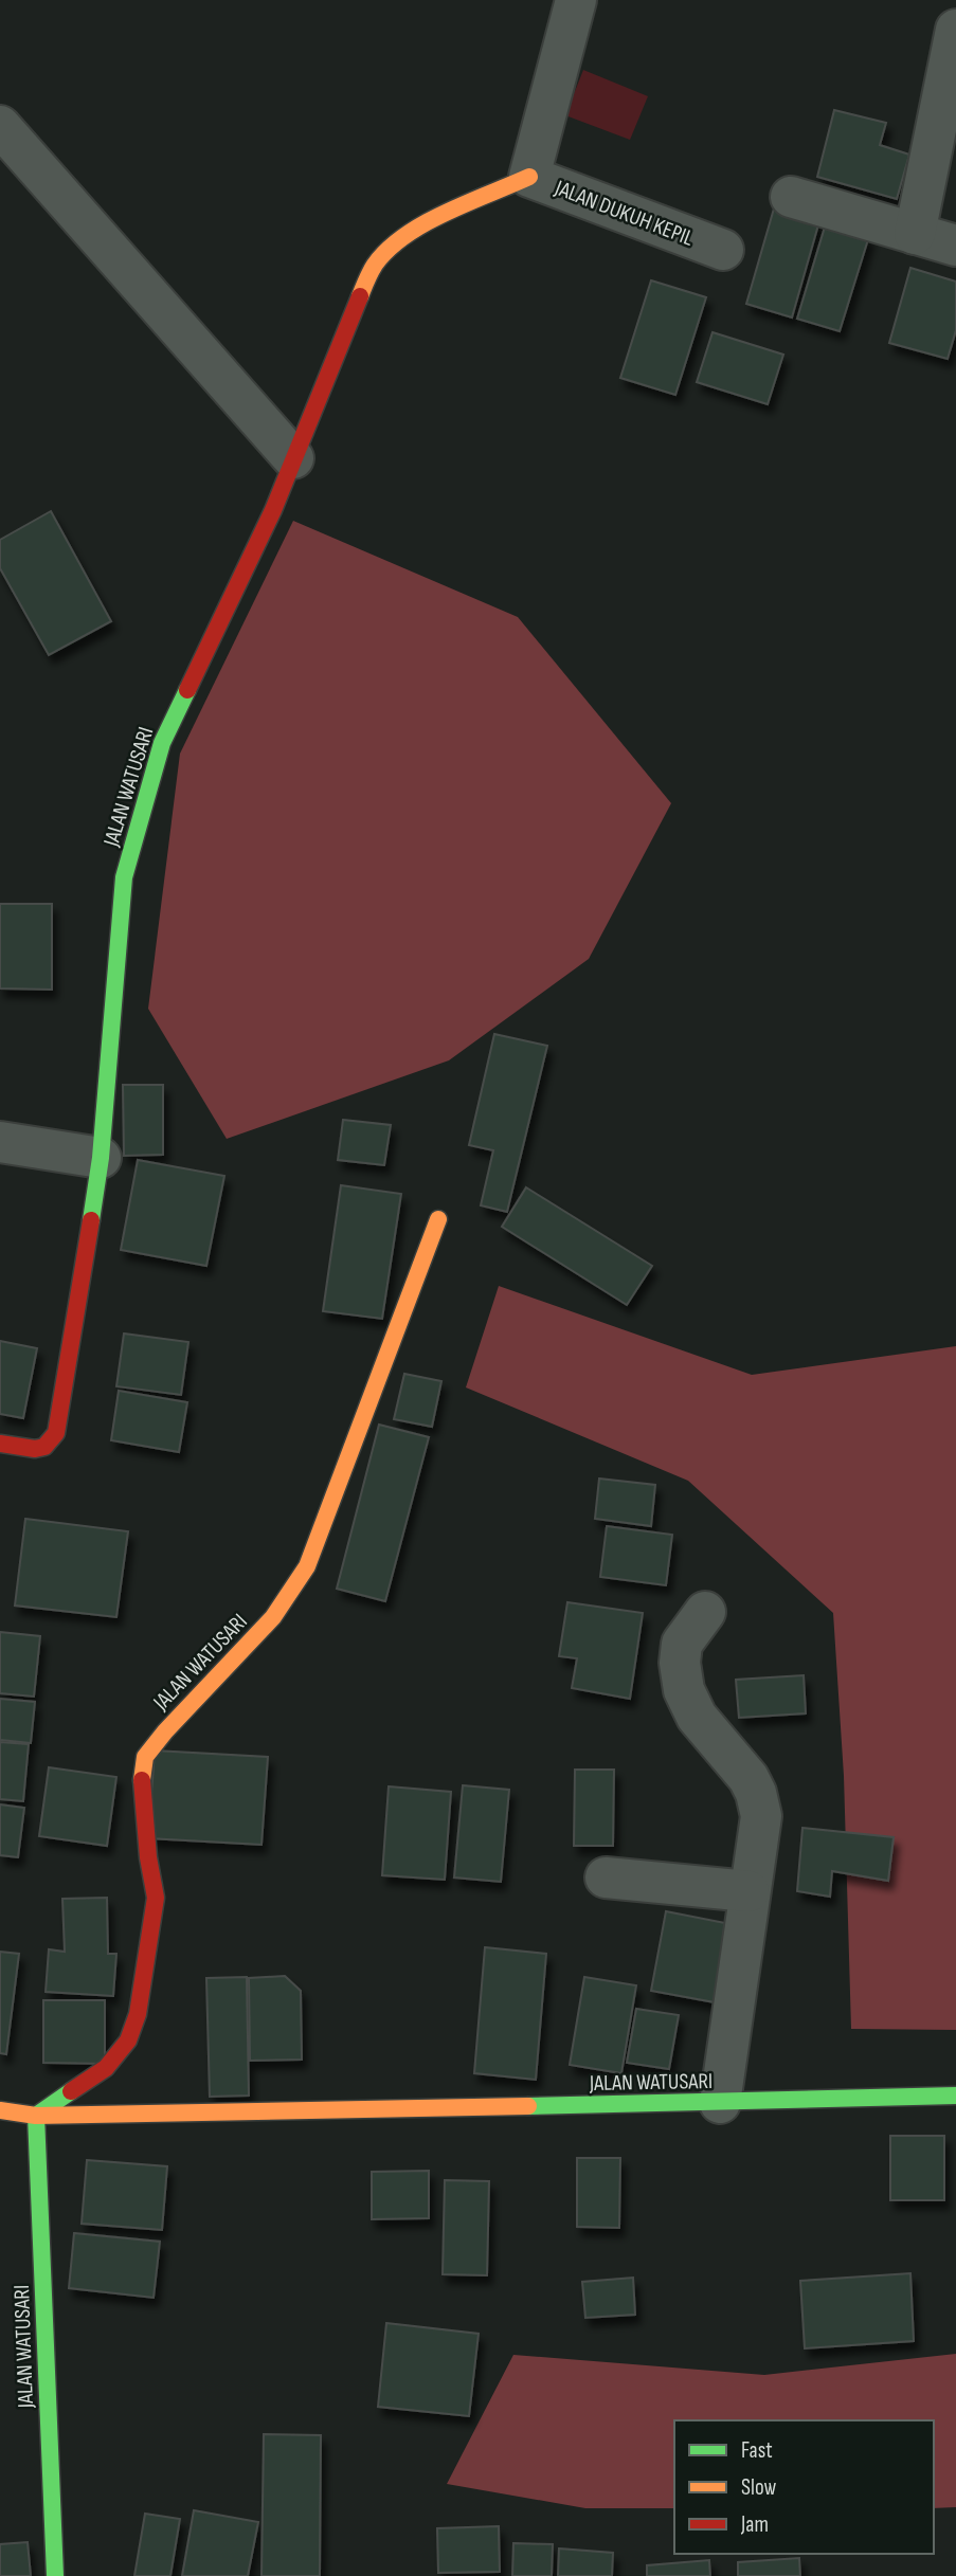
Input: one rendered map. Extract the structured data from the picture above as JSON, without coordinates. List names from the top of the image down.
{
  "streets": {
    "street": ["JALAN DUKUH KEPIL", "JALAN WATUSARI"]
  },
  "crossings": [
    ["JALAN DUKUH KEPIL", "JALAN WATUSARI"]
  ],
  "legend": ["Fast", "Slow", "Jam"]
}
